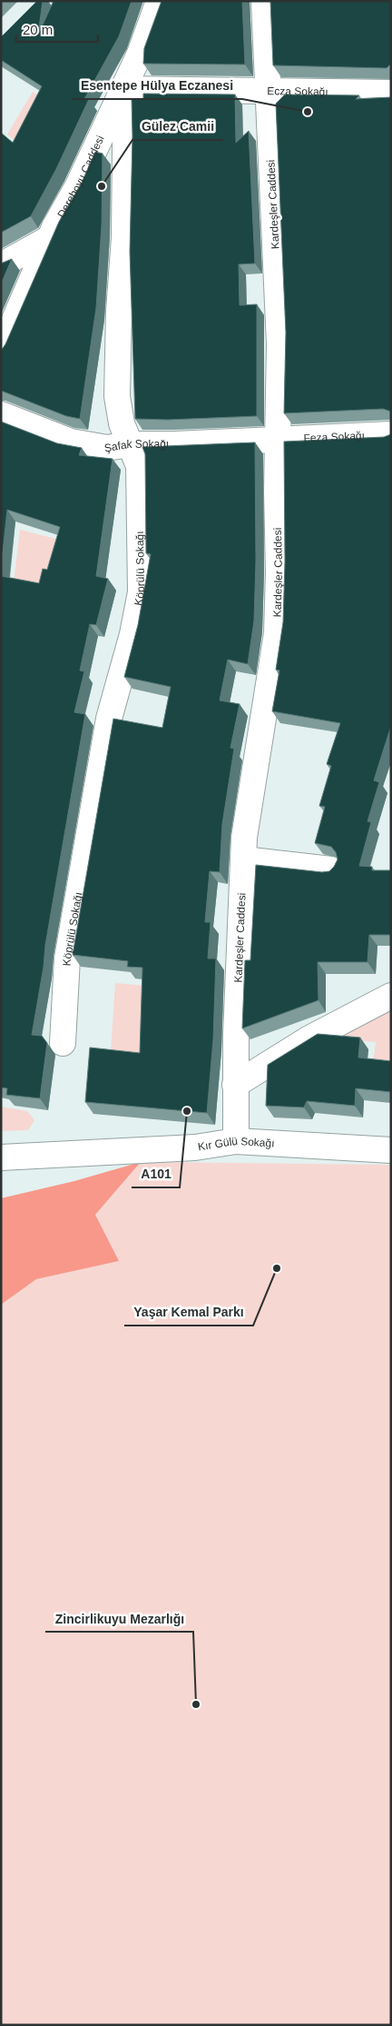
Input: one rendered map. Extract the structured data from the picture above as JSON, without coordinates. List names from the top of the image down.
{
  "streets": {
    "street": [
      "Ecza Sokağı",
      "Dereboyu Caddesi",
      "Kardeşler Caddesi",
      "Feza Sokağı",
      "Şafak Sokağı",
      "Köprülü Sokağı",
      "Kır Gülü Sokağı"
    ]
  },
  "crossings": [
    ["Ecza Sokağı", "Dereboyu Caddesi"],
    ["Ecza Sokağı", "Kardeşler Caddesi"],
    ["Ecza Sokağı", "Köprülü Sokağı"],
    ["Dereboyu Caddesi", "Köprülü Sokağı"],
    ["Kardeşler Caddesi", "Feza Sokağı"],
    ["Kardeşler Caddesi", "Şafak Sokağı"],
    ["Kardeşler Caddesi", "Kır Gülü Sokağı"],
    ["Feza Sokağı", "Şafak Sokağı"],
    ["Şafak Sokağı", "Köprülü Sokağı"]
  ],
  "places": [
    "Esentepe Hülya Eczanesi",
    "Gülez Camii",
    "A101",
    "Yaşar Kemal Parkı",
    "Zincirlikuyu Mezarlığı"
  ],
  "scale_bar": "20 m"
}
